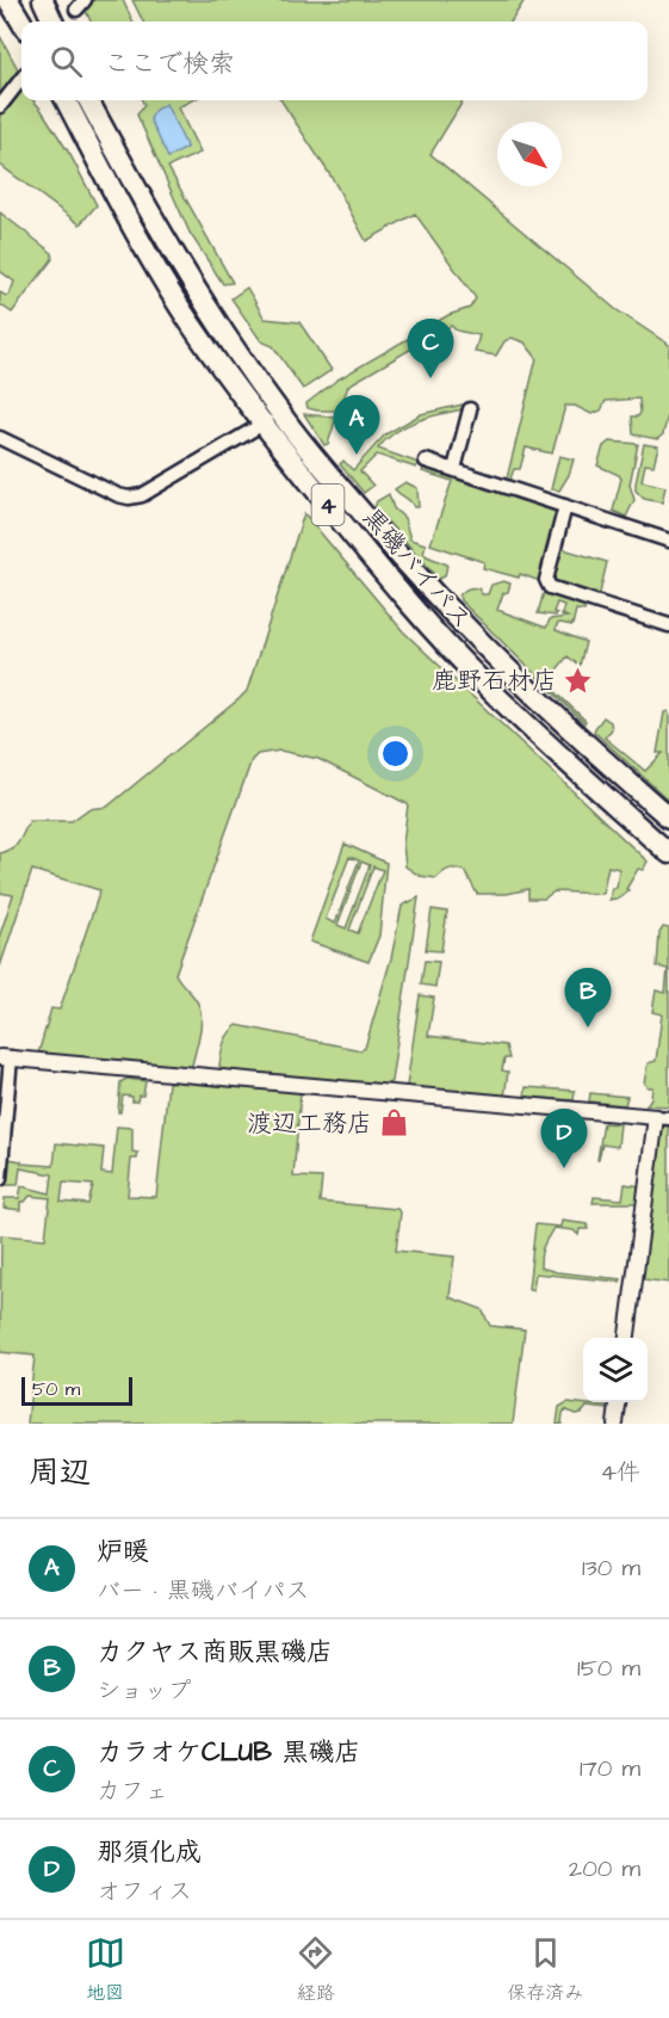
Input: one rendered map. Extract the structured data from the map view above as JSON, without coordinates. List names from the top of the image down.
{
  "streets": {
    "highway": ["4", "黒磯バイパス"]
  },
  "places": {
    "place": ["鹿野石材店"],
    "shop": ["渡辺工務店"]
  },
  "scale_bar": "50 m",
  "north": "bottom right",
  "page": {
    "search": "ここで検索",
    "pins": [
      "C",
      "A",
      "B",
      "D"
    ],
    "scale": "50 m",
    "heading": ["周辺", "4件"],
    "list": [
      {
        "mark": "A",
        "name": "炉暖",
        "note": "バー · 黒磯バイパス",
        "value": "130 m"
      },
      {
        "mark": "B",
        "name": "カクヤス商販黒磯店",
        "note": "ショップ",
        "value": "150 m"
      },
      {
        "mark": "C",
        "name": "カラオケCLUB 黒磯店",
        "note": "カフェ",
        "value": "170 m"
      },
      {
        "mark": "D",
        "name": "那須化成",
        "note": "オフィス",
        "value": "200 m"
      }
    ],
    "nav": ["地図", "経路", "保存済み"]
  }
}
